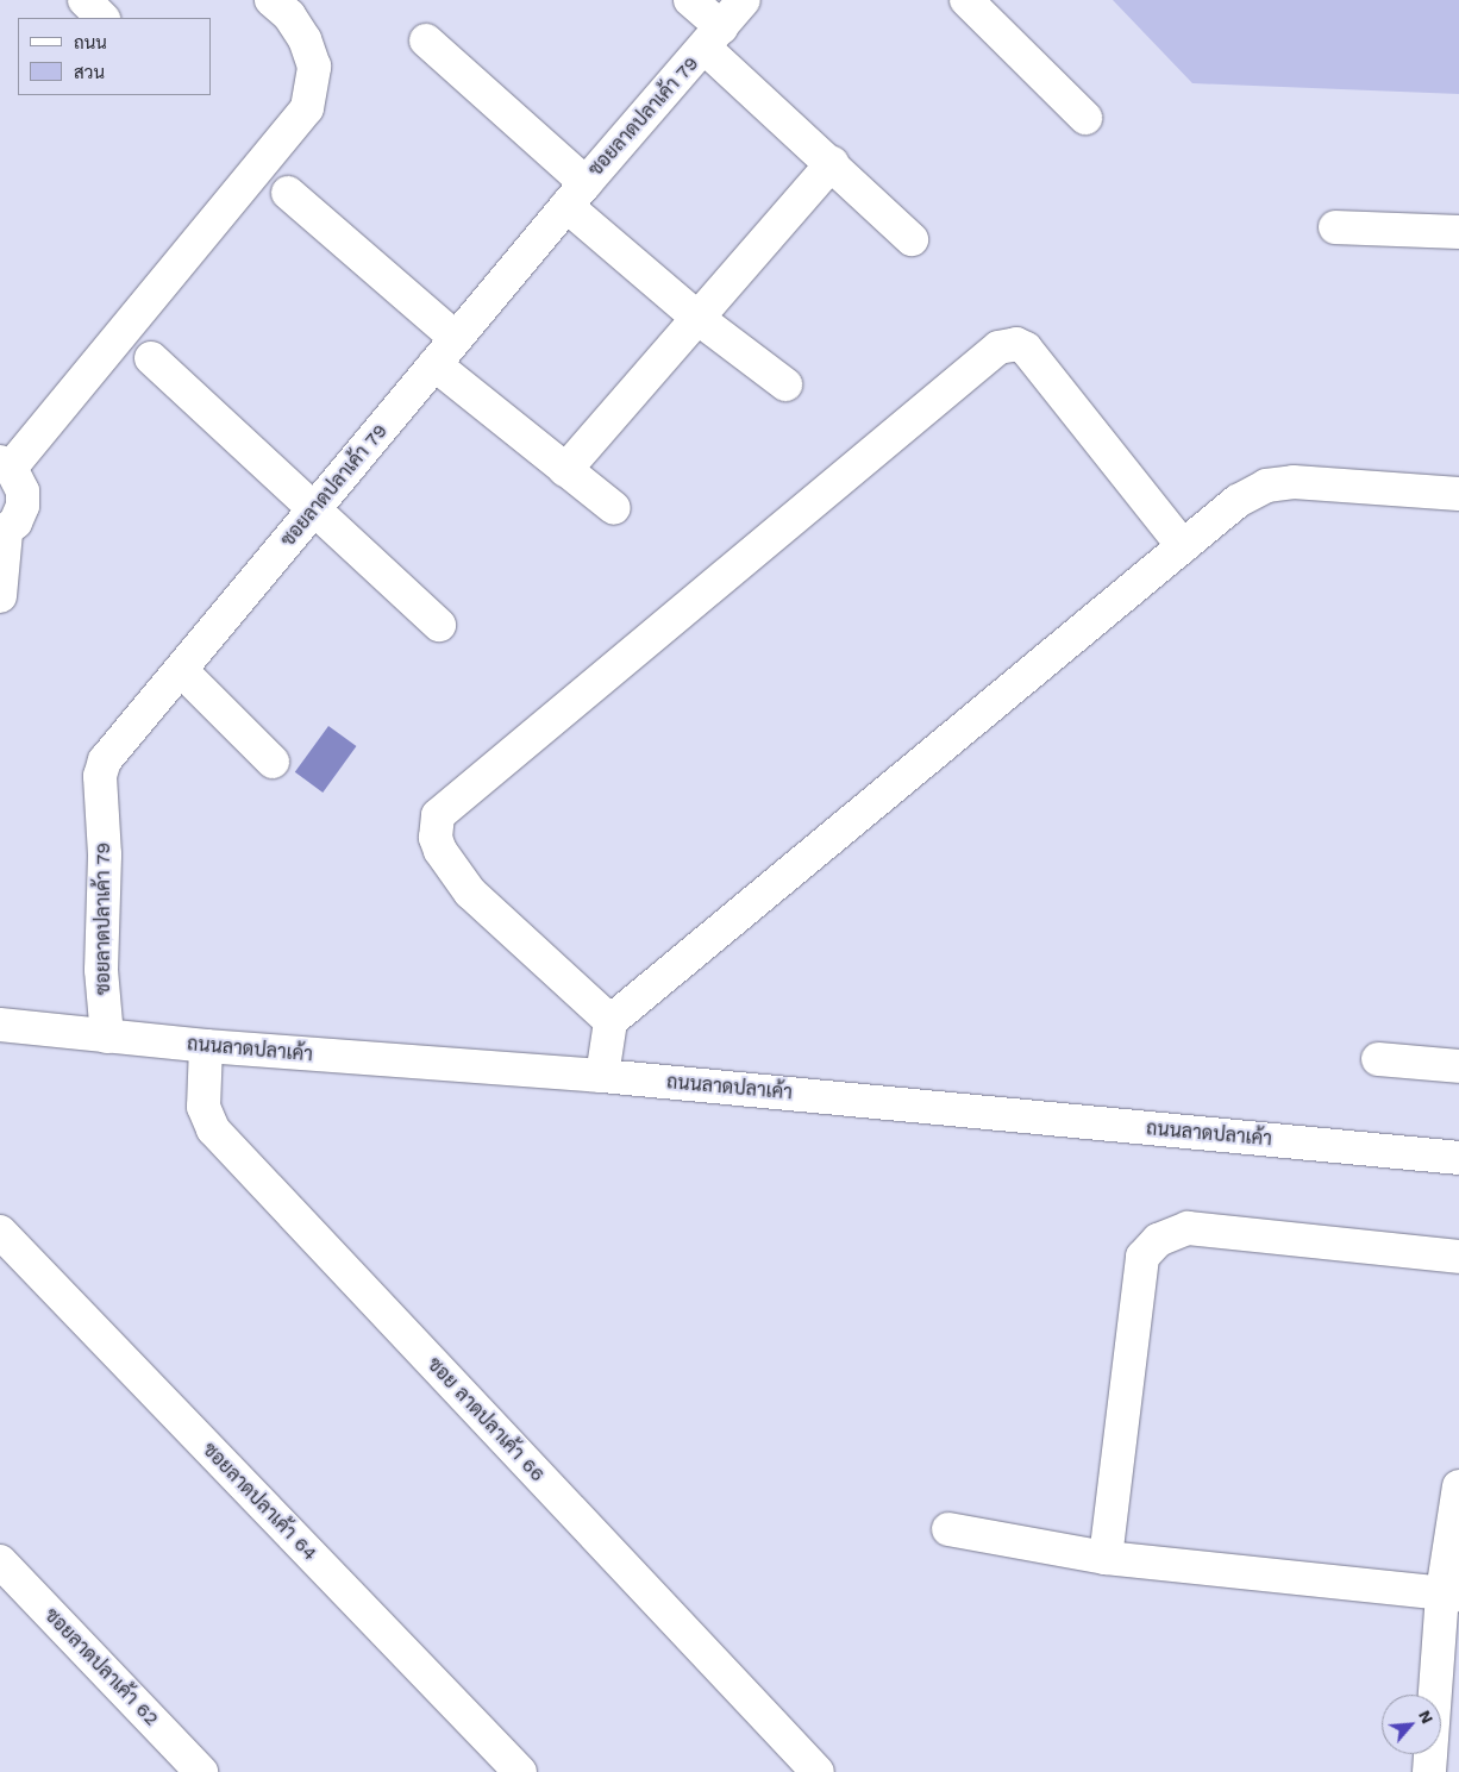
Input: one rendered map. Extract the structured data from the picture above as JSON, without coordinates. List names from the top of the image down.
{
  "streets": {
    "street": [
      "ซอยลาดปลาเค้า 79",
      "ถนนลาดปลาเค้า",
      "ซอย ลาดปลาเค้า 66",
      "ซอยลาดปลาเค้า 64",
      "ซอยลาดปลาเค้า 62"
    ]
  },
  "crossings": [
    ["ซอยลาดปลาเค้า 79", "ถนนลาดปลาเค้า"],
    ["ถนนลาดปลาเค้า", "ซอย ลาดปลาเค้า 66"]
  ],
  "legend": ["ถนน", "สวน"],
  "north": "top right"
}
